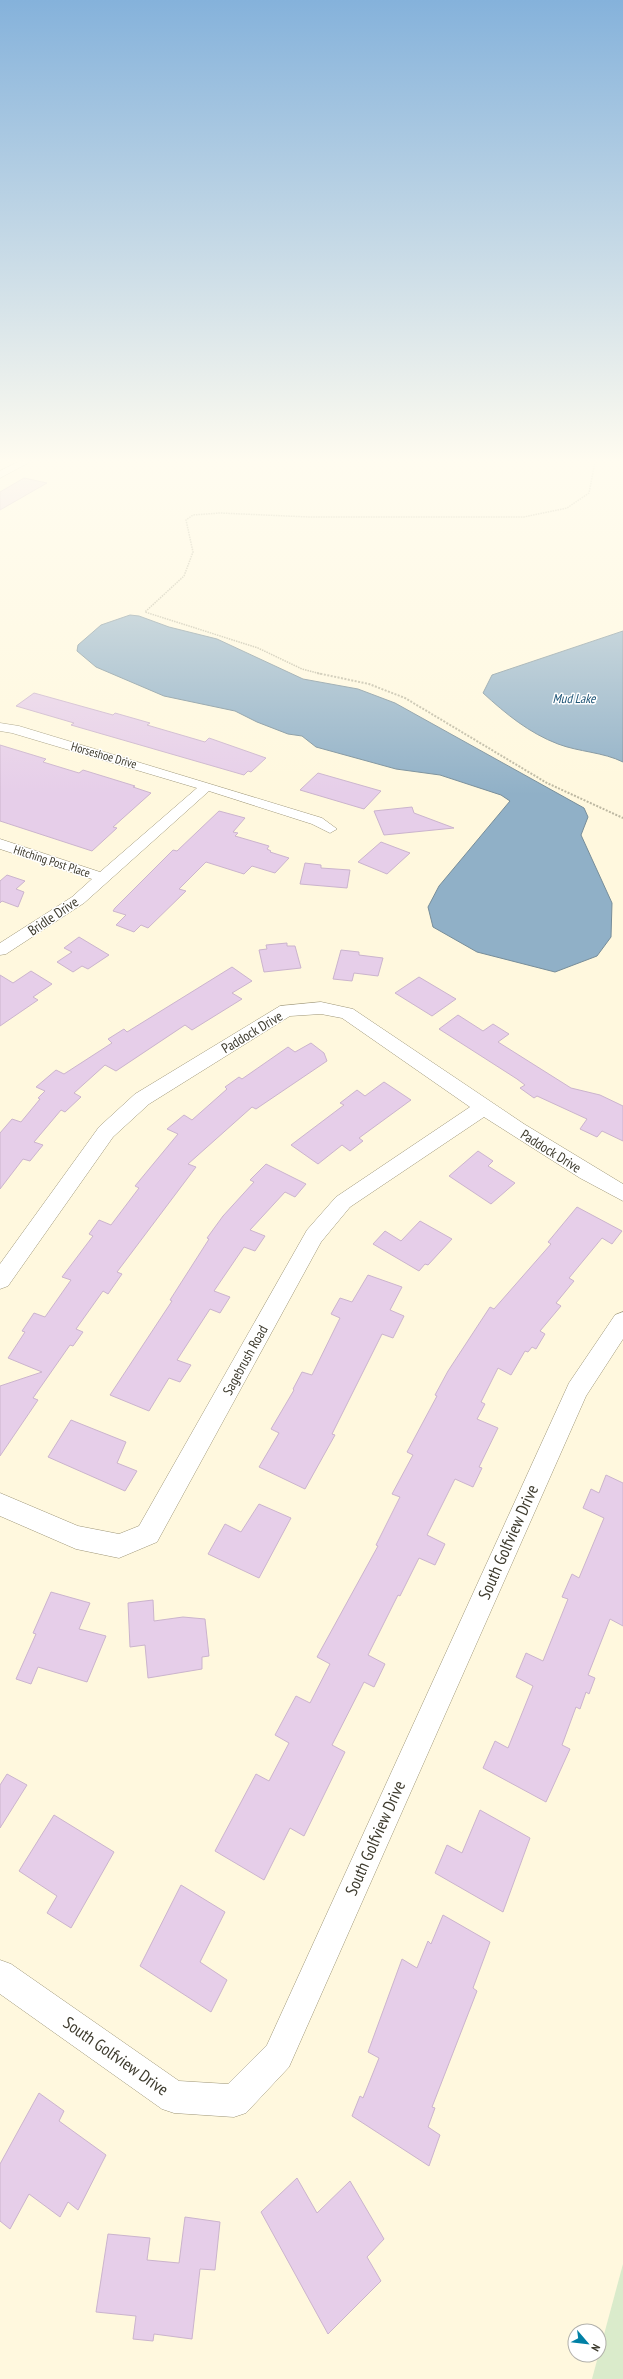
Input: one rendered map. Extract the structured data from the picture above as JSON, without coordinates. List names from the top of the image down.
{
  "streets": {
    "street": [
      "Horseshoe Drive",
      "Hitching Post Place",
      "Bridle Drive",
      "Paddock Drive",
      "Sagebrush Road",
      "South Golfview Drive"
    ]
  },
  "crossings": [
    ["Hitching Post Place", "Bridle Drive"],
    ["Paddock Drive", "Sagebrush Road"]
  ],
  "water": ["Mud Lake"],
  "north": "bottom right"
}
